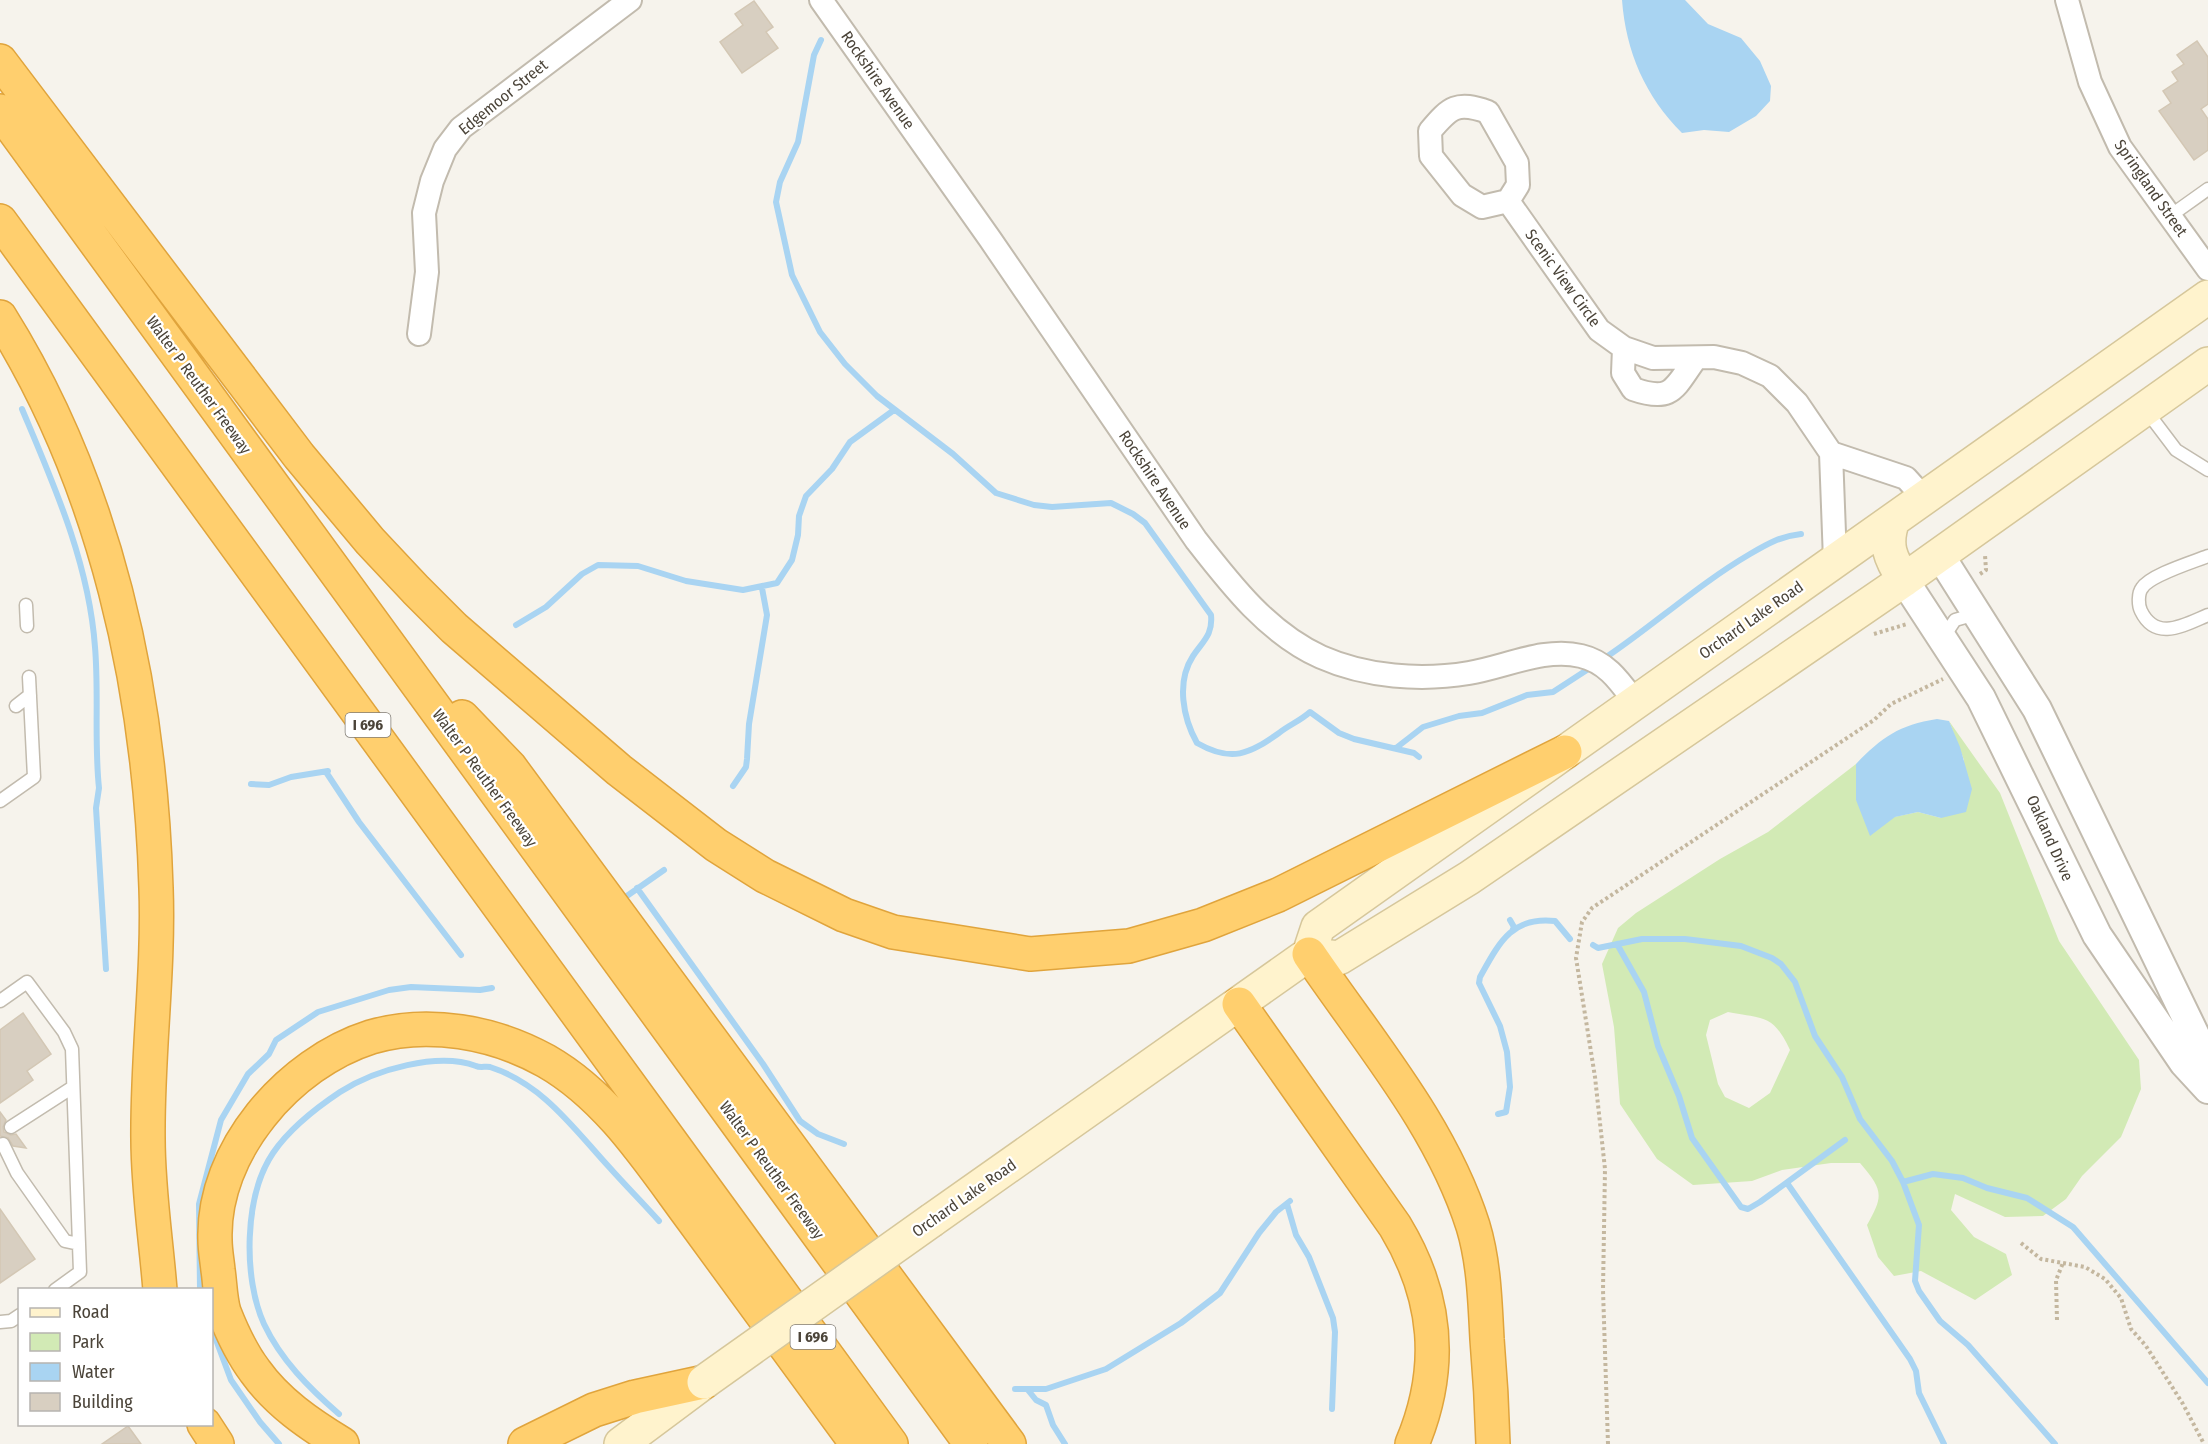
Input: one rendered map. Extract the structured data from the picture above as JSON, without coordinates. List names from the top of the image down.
{
  "streets": {
    "highway": ["Walter P Reuther Freeway", "I 696"],
    "main road": ["Orchard Lake Road"],
    "street": [
      "Rockshire Avenue",
      "Edgemoor Street",
      "Springland Street",
      "Scenic View Circle",
      "Oakland Drive"
    ]
  },
  "crossings": [
    ["Rockshire Avenue", "Orchard Lake Road"]
  ],
  "legend": [
    "Road",
    "Park",
    "Water",
    "Building"
  ]
}
